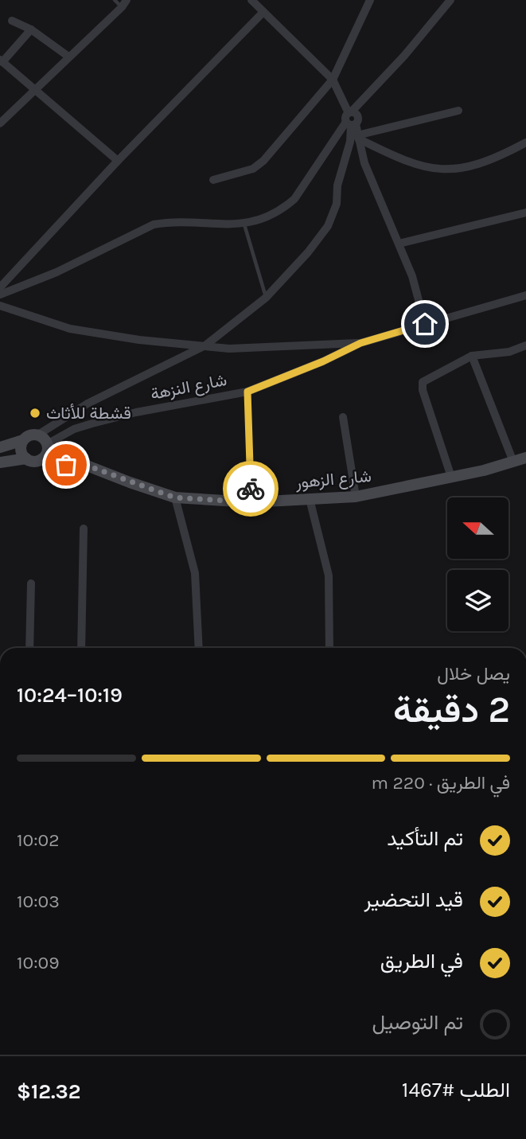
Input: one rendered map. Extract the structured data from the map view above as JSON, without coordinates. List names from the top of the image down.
{
  "streets": {
    "main road": ["شارع الزهور"],
    "street": ["شارع النزهة"]
  },
  "crossings": [
    ["شارع النزهة", "شارع الزهور"]
  ],
  "places": ["قشطة للأثاث"],
  "north": "left",
  "page": {
    "heading": ["2 دقيقة", "يصل خلال", "10:19–10:24"],
    "panel": ["الطلب #1467", "$12.32"],
    "bar": "في الطريق · 220 m",
    "list": [
      ["تم التأكيد", "10:02"],
      ["قيد التحضير", "10:03"],
      ["في الطريق", "10:09"],
      "تم التوصيل"
    ]
  }
}
